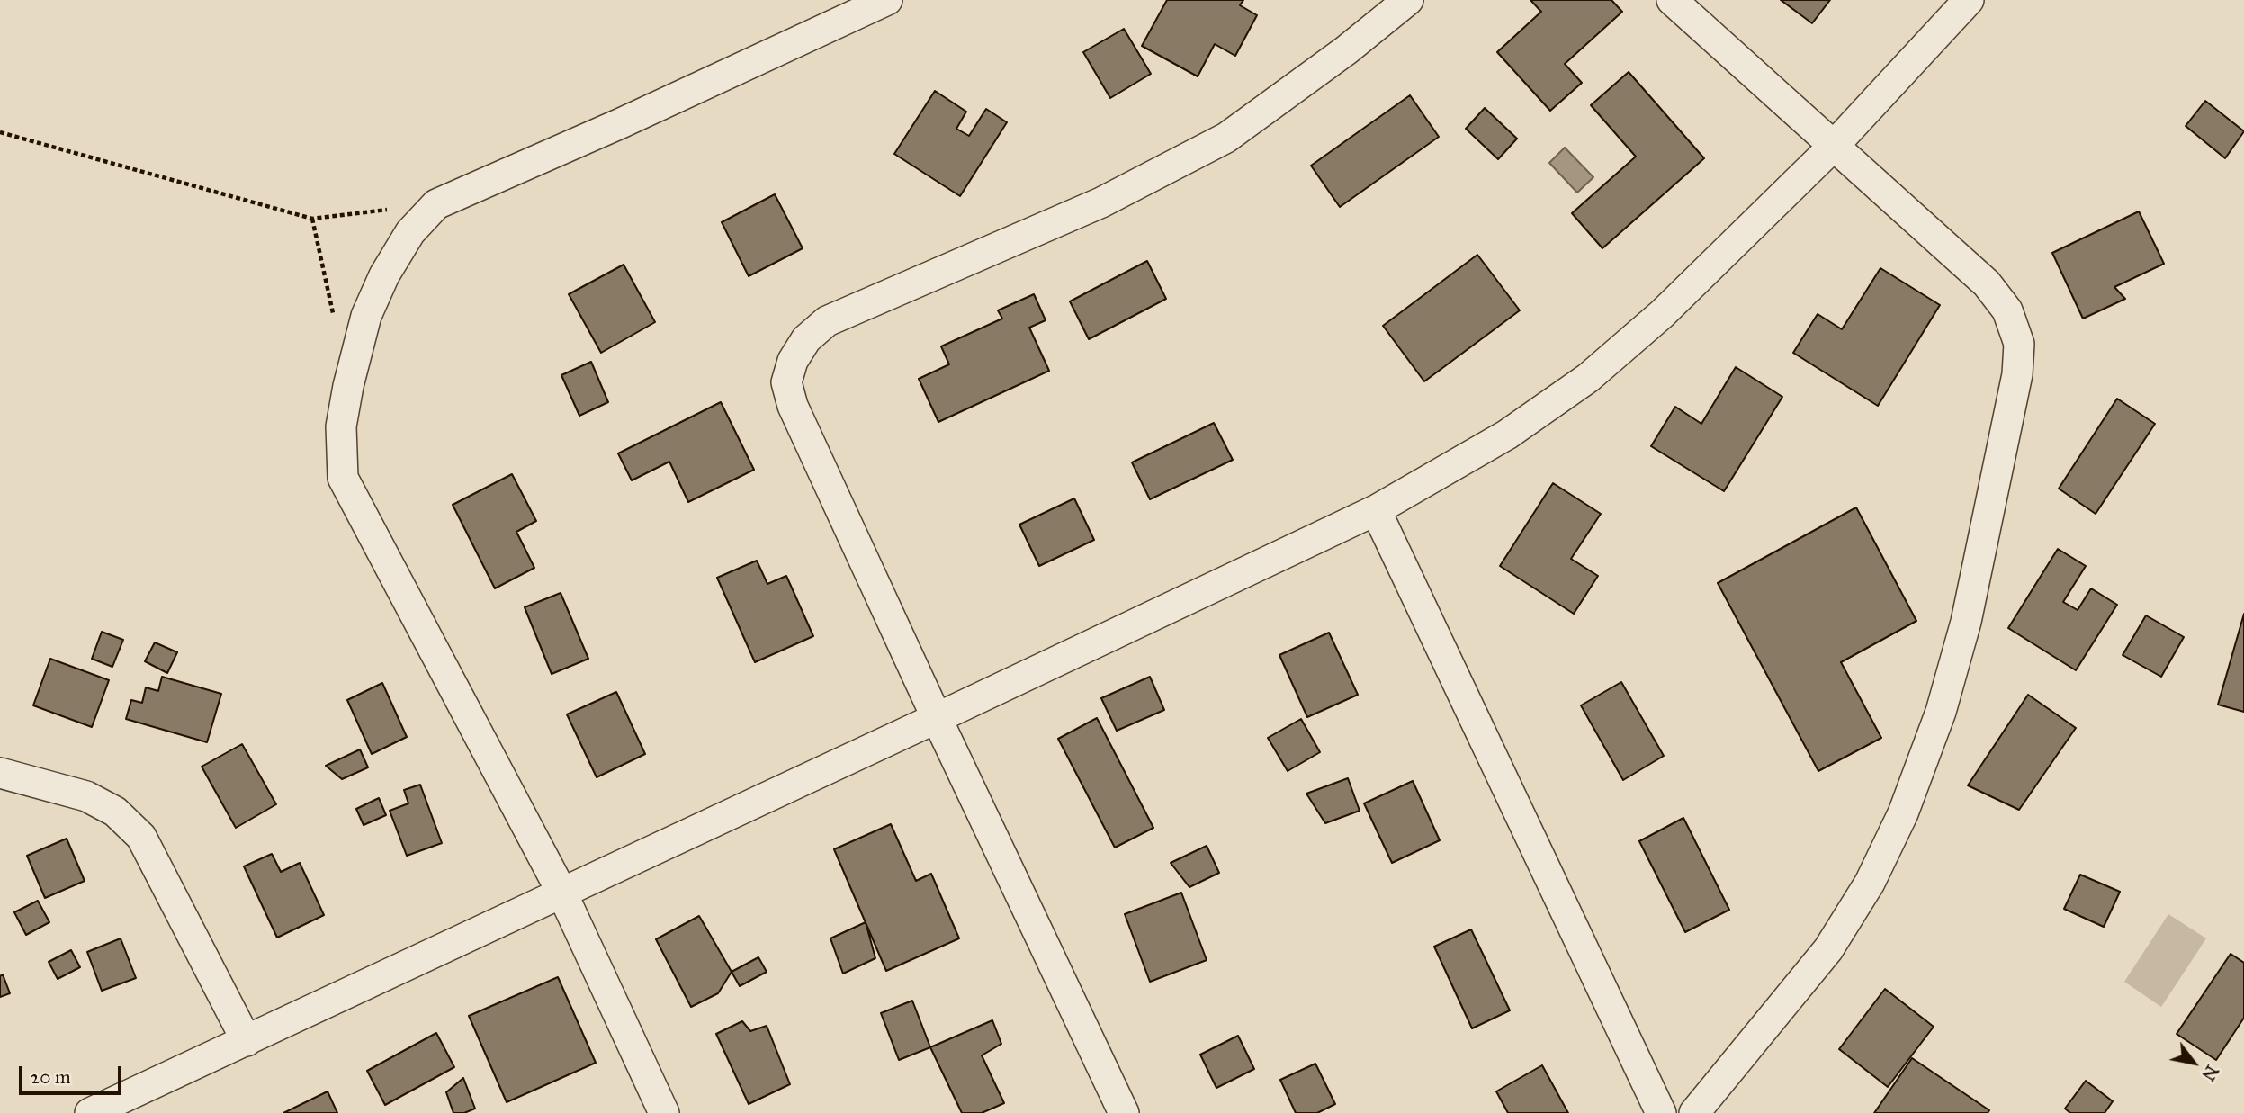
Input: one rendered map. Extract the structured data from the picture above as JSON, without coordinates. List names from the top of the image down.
{
  "scale_bar": "20 m",
  "north": "bottom right"
}
